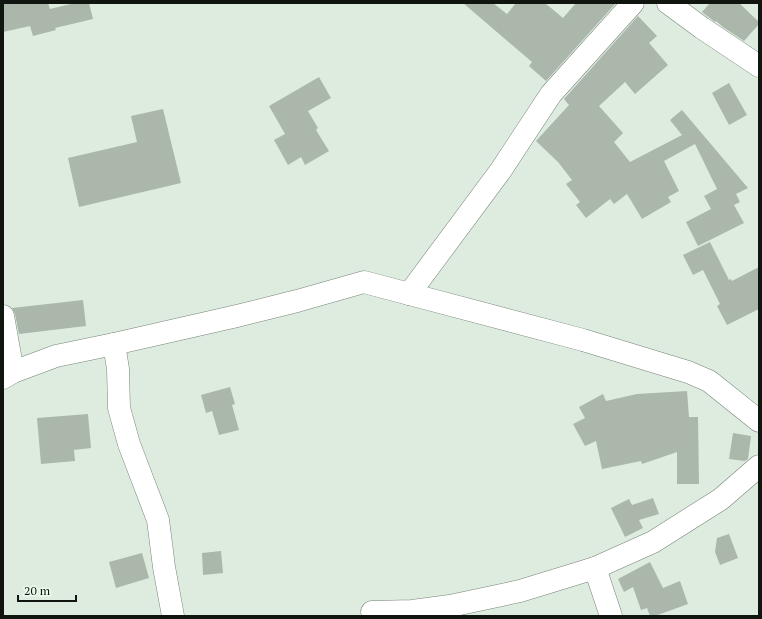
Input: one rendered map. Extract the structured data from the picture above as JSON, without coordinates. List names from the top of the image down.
{
  "scale_bar": "20 m"
}
